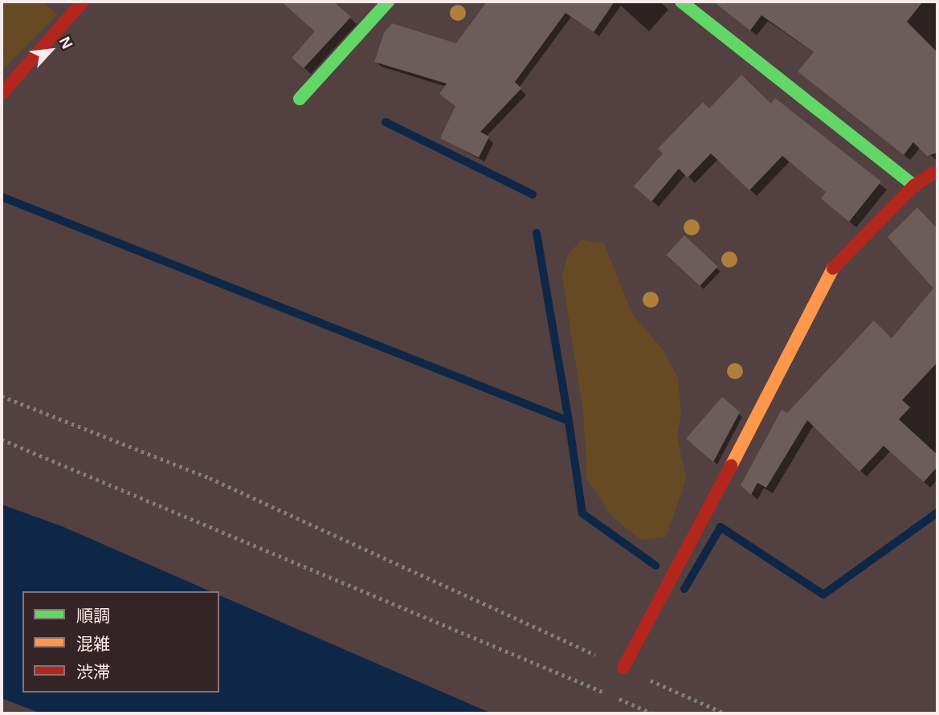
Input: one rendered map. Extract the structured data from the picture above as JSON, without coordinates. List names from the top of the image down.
{
  "legend": ["順調", "混雑", "渋滞"],
  "north": "top right"
}
